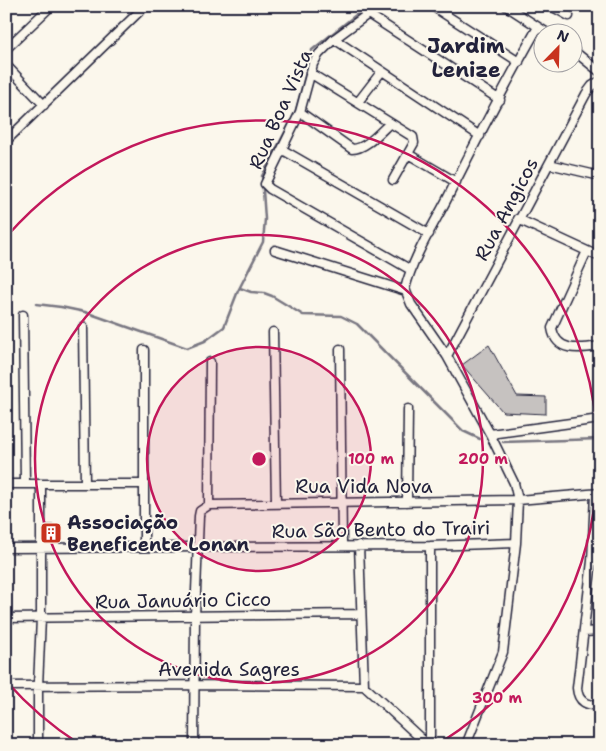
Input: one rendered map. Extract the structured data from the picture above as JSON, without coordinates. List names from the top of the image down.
{
  "streets": {
    "street": [
      "Rua Boa Vista",
      "Rua Angicos",
      "Rua Vida Nova",
      "Rua São Bento do Trairi",
      "Rua Januário Cicco",
      "Avenida Sagres"
    ]
  },
  "districts": ["Jardim Lenize"],
  "places": {
    "building": ["Associação Beneficente Lonan"]
  },
  "north": "top right",
  "rings": ["100 m", "200 m", "300 m"]
}
